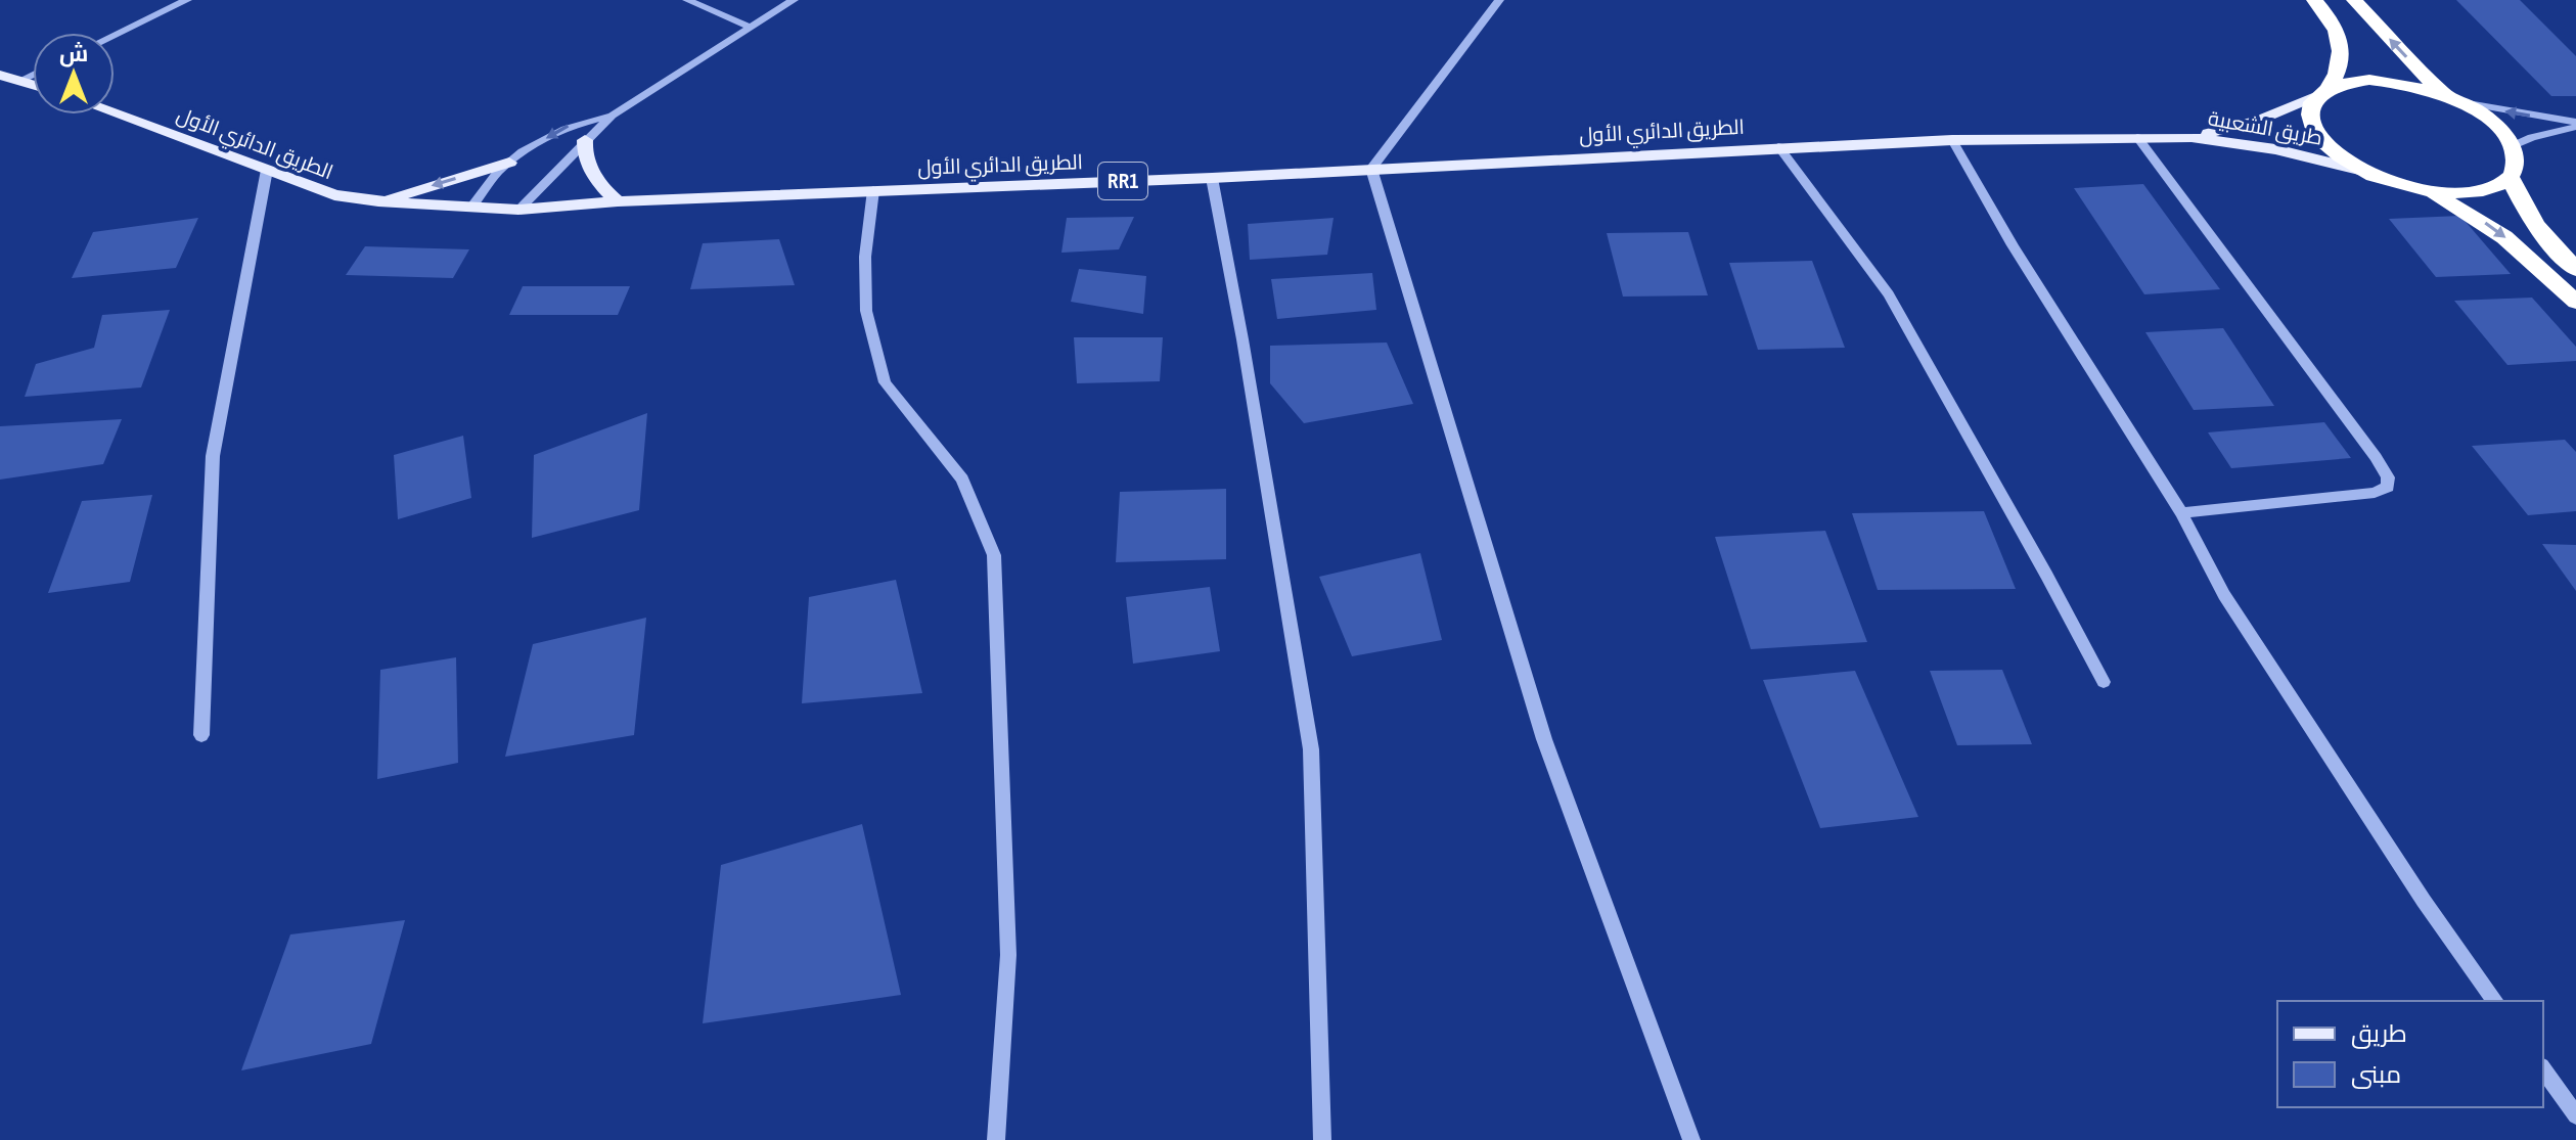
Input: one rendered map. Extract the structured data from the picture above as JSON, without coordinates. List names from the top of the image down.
{
  "streets": {
    "main road": ["طريق الشعبية", "الطريق الدائري الأول", "RR1"]
  },
  "crossings": [
    ["طريق الشعبية", "الطريق الدائري الأول"]
  ],
  "legend": ["طريق", "مبنى"],
  "north": "top"
}
